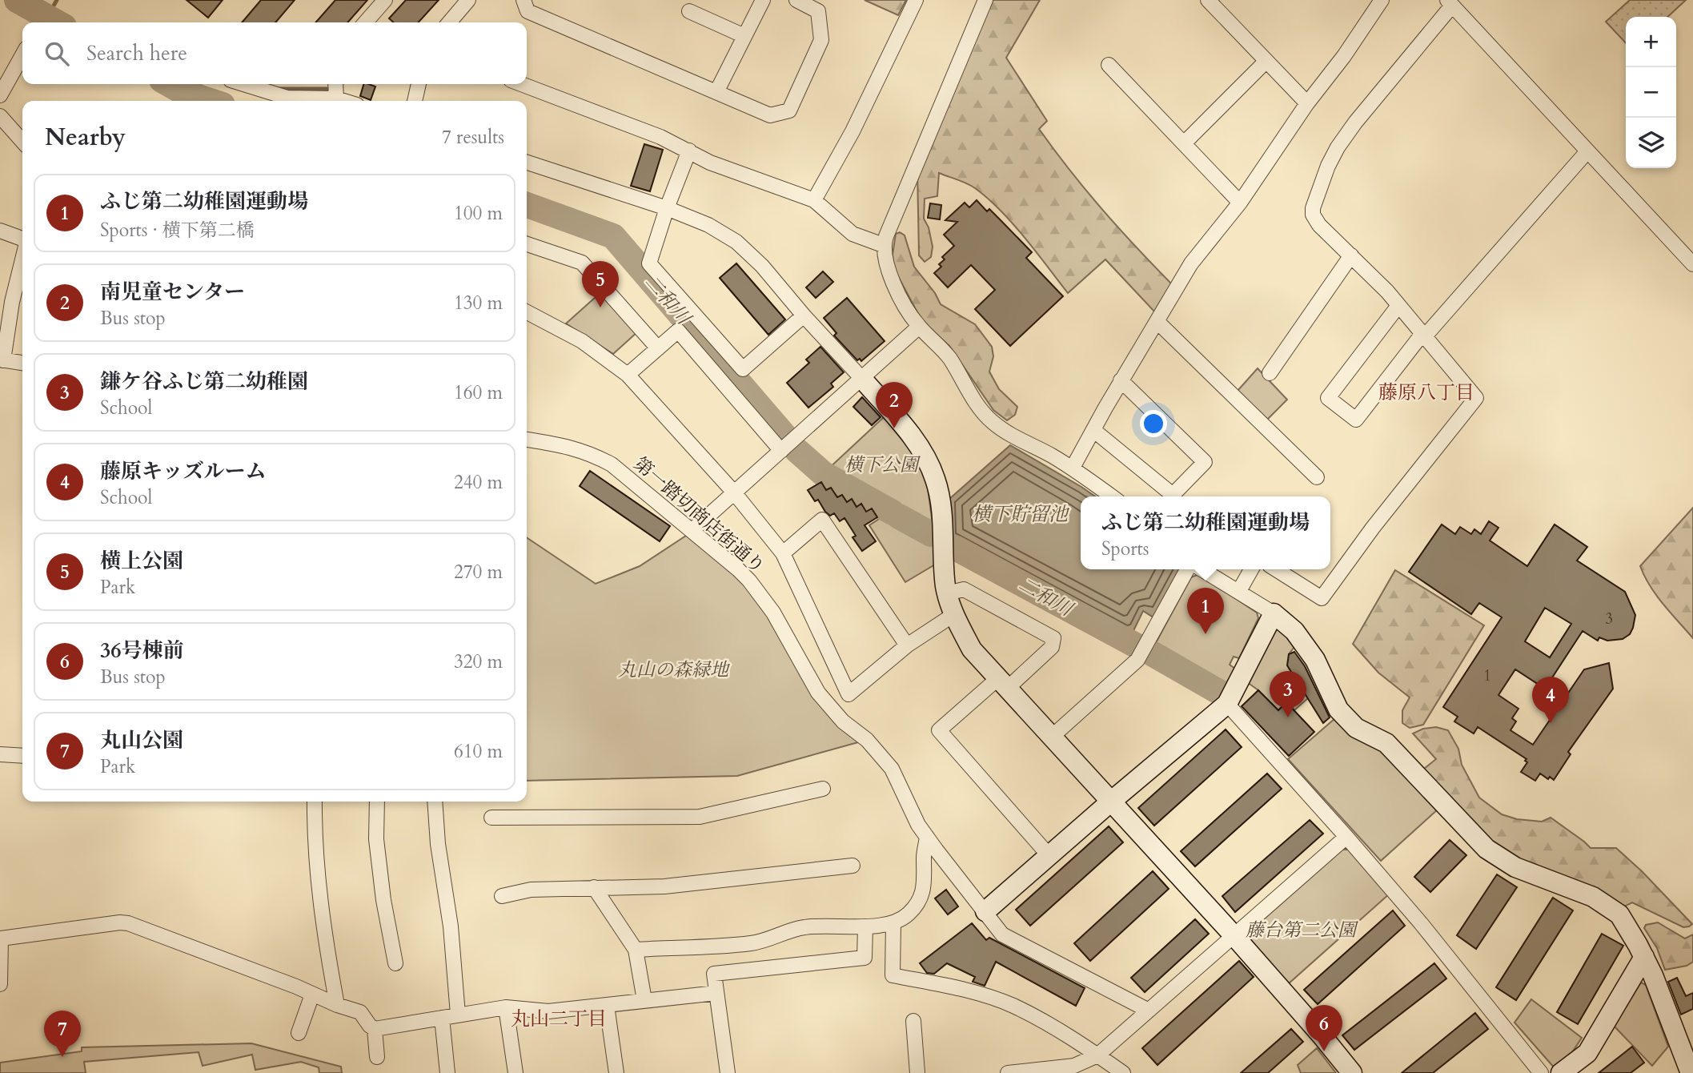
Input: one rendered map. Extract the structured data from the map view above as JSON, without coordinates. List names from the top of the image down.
{
  "streets": {
    "street": ["第一踏切商店街通り"]
  },
  "districts": ["藤原八丁目", "丸山二丁目"],
  "water": ["二和川", "横下貯留池"],
  "parks": ["横下公園", "丸山の森緑地", "藤台第二公園"],
  "house_numbers": ["3", "1"],
  "page": {
    "map_buttons": ["+", "−"],
    "search": "Search here",
    "heading": ["Nearby", "7 results"],
    "list": [
      {
        "mark": "1",
        "name": "ふじ第二幼稚園運動場",
        "note": "Sports · 横下第二橋",
        "value": "100 m"
      },
      {
        "mark": "2",
        "name": "南児童センター",
        "note": "Bus stop",
        "value": "130 m"
      },
      {
        "mark": "3",
        "name": "鎌ケ谷ふじ第二幼稚園",
        "note": "School",
        "value": "160 m"
      },
      {
        "mark": "4",
        "name": "藤原キッズルーム",
        "note": "School",
        "value": "240 m"
      },
      {
        "mark": "5",
        "name": "横上公園",
        "note": "Park",
        "value": "270 m"
      },
      {
        "mark": "6",
        "name": "36号棟前",
        "note": "Bus stop",
        "value": "320 m"
      },
      {
        "mark": "7",
        "name": "丸山公園",
        "note": "Park",
        "value": "610 m"
      }
    ],
    "pins": [
      "5",
      "2",
      "1",
      "3",
      "4",
      "6",
      "7"
    ],
    "popup": ["ふじ第二幼稚園運動場", "Sports"]
  }
}
